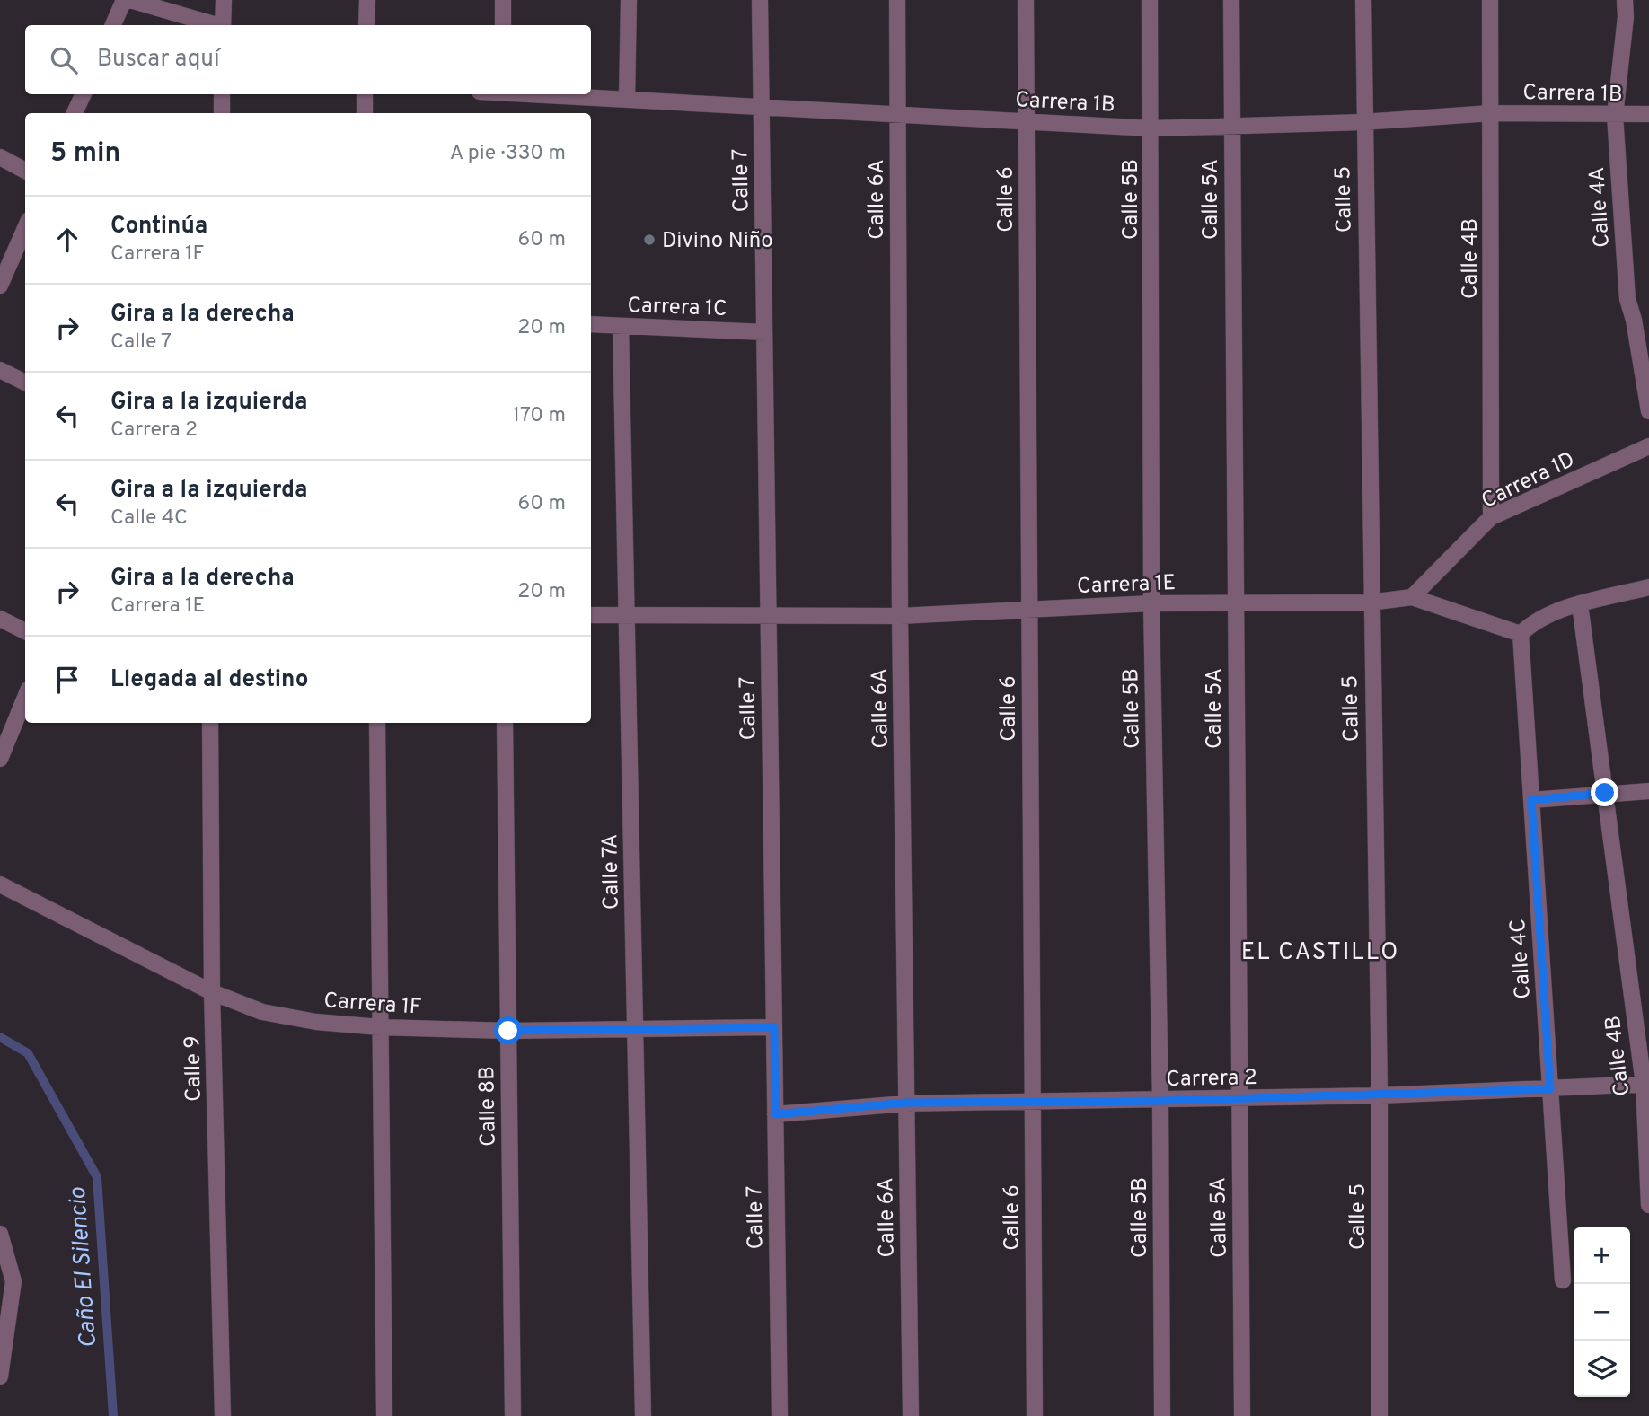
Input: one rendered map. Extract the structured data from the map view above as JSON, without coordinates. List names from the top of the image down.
{
  "streets": {
    "street": [
      "Carrera 1B",
      "Calle 7",
      "Calle 6A",
      "Calle 6",
      "Calle 5B",
      "Calle 5A",
      "Calle 5",
      "Calle 4A",
      "Calle 4B",
      "Carrera 1C",
      "Carrera 1D",
      "Carrera 1E",
      "Calle 7A",
      "Calle 4C",
      "Carrera 1F",
      "Calle 9",
      "Carrera 2",
      "Calle 8B"
    ]
  },
  "crossings": [
    ["Carrera 1B", "Calle 7"],
    ["Carrera 1B", "Calle 6A"],
    ["Carrera 1B", "Calle 6"],
    ["Carrera 1B", "Calle 5B"],
    ["Carrera 1B", "Calle 5A"],
    ["Carrera 1B", "Calle 5"],
    ["Carrera 1B", "Calle 4A"],
    ["Carrera 1B", "Calle 4B"],
    ["Calle 7", "Carrera 1C"],
    ["Calle 7", "Carrera 1E"],
    ["Calle 7", "Carrera 1F"],
    ["Calle 7", "Carrera 2"],
    ["Calle 6A", "Carrera 1E"],
    ["Calle 6A", "Carrera 2"],
    ["Calle 6", "Carrera 1E"],
    ["Calle 6", "Carrera 2"],
    ["Calle 5B", "Carrera 1E"],
    ["Calle 5B", "Carrera 2"],
    ["Calle 5A", "Carrera 1E"],
    ["Calle 5A", "Carrera 2"],
    ["Calle 5", "Carrera 1E"],
    ["Calle 5", "Carrera 2"],
    ["Calle 4B", "Carrera 1D"],
    ["Calle 4B", "Carrera 2"],
    ["Carrera 1C", "Calle 7A"],
    ["Carrera 1D", "Carrera 1E"],
    ["Carrera 1E", "Calle 7A"],
    ["Carrera 1E", "Calle 4C"],
    ["Calle 7A", "Carrera 1F"],
    ["Calle 4C", "Carrera 2"],
    ["Carrera 1F", "Calle 9"],
    ["Carrera 1F", "Calle 8B"]
  ],
  "districts": ["EL CASTILLO"],
  "water": ["Caño El Silencio"],
  "places": ["Divino Niño"],
  "page": {
    "search": "Buscar aquí",
    "heading": ["5 min", "A pie · 330 m"],
    "list": [
      ["Continúa", "Carrera 1F", "60 m"],
      ["Gira a la derecha", "Calle 7", "20 m"],
      ["Gira a la izquierda", "Carrera 2", "170 m"],
      ["Gira a la izquierda", "Calle 4C", "60 m"],
      ["Gira a la derecha", "Carrera 1E", "20 m"],
      "Llegada al destino"
    ],
    "map_buttons": ["+", "−"]
  }
}
